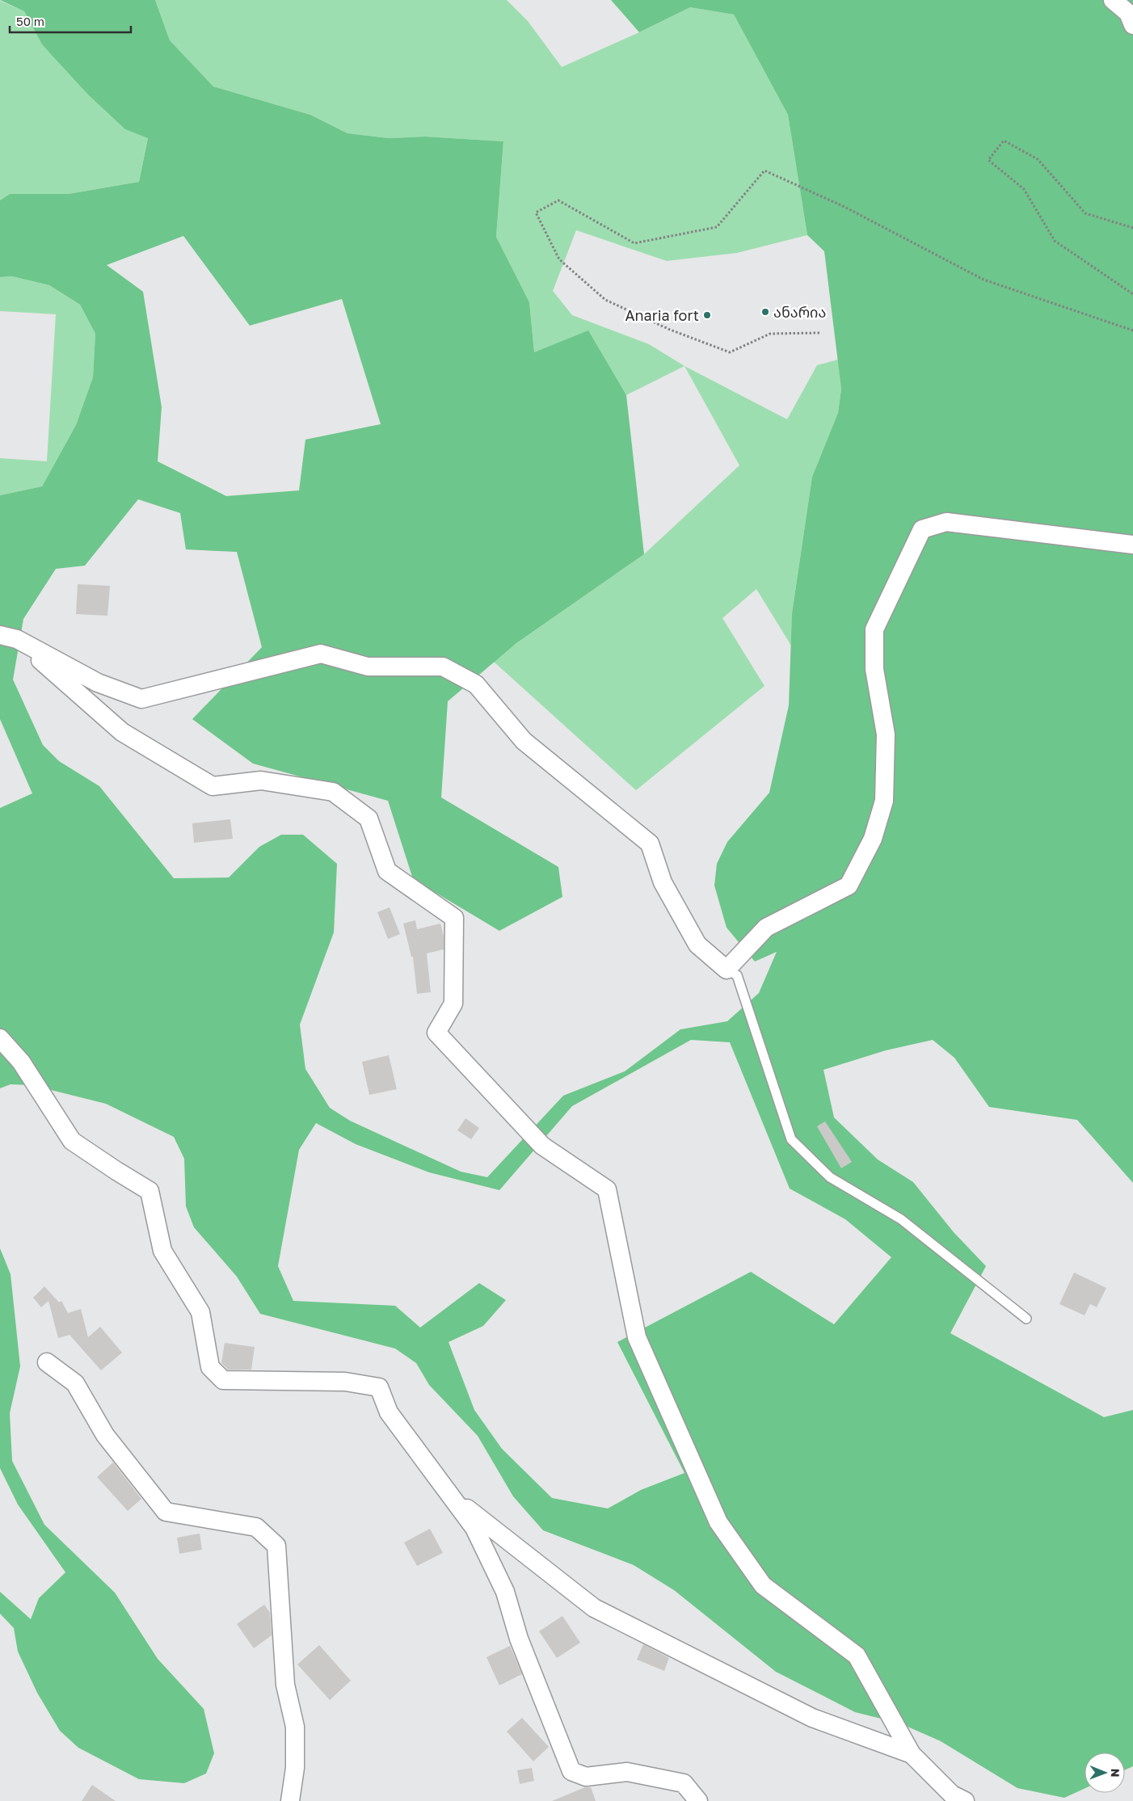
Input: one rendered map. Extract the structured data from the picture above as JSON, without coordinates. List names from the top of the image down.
{
  "places": ["ანარია", "Anaria fort"],
  "scale_bar": "50 m",
  "north": "right"
}
